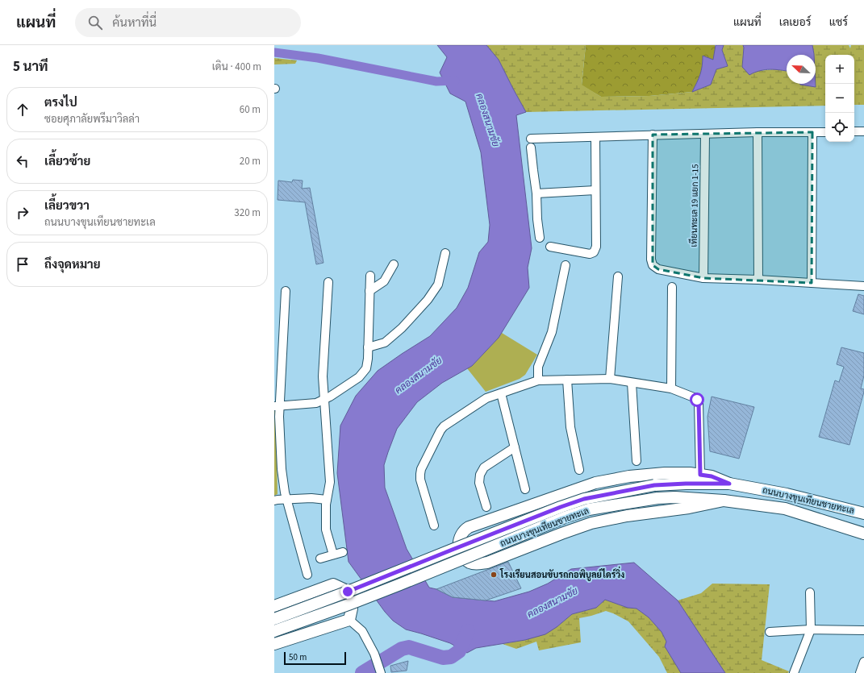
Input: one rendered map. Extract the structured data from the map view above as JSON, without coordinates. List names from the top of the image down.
{
  "streets": {
    "main road": ["ถนนบางขุนเทียนชายทะเล"],
    "street": ["เทียนทะเล 19 แยก 1-15"]
  },
  "water": ["คลองสนามชัย"],
  "places": ["โรงเรียนสอนขับรถกอพิบูลย์ไดร์วิ่ง"],
  "scale_bar": "50 m",
  "north": "top left",
  "page": {
    "header": "แผนที่",
    "search": "ค้นหาที่นี่",
    "nav": ["แผนที่", "เลเยอร์", "แชร์"],
    "heading": ["5 นาที", "เดิน · 400 m"],
    "map_buttons": ["+", "−"],
    "list": [
      ["ตรงไป", "ซอยศุภาลัยพรีมาวิลล่า", "60 m"],
      ["เลี้ยวซ้าย", "20 m"],
      ["เลี้ยวขวา", "ถนนบางขุนเทียนชายทะเล", "320 m"],
      "ถึงจุดหมาย"
    ],
    "scale": "50 m"
  }
}
